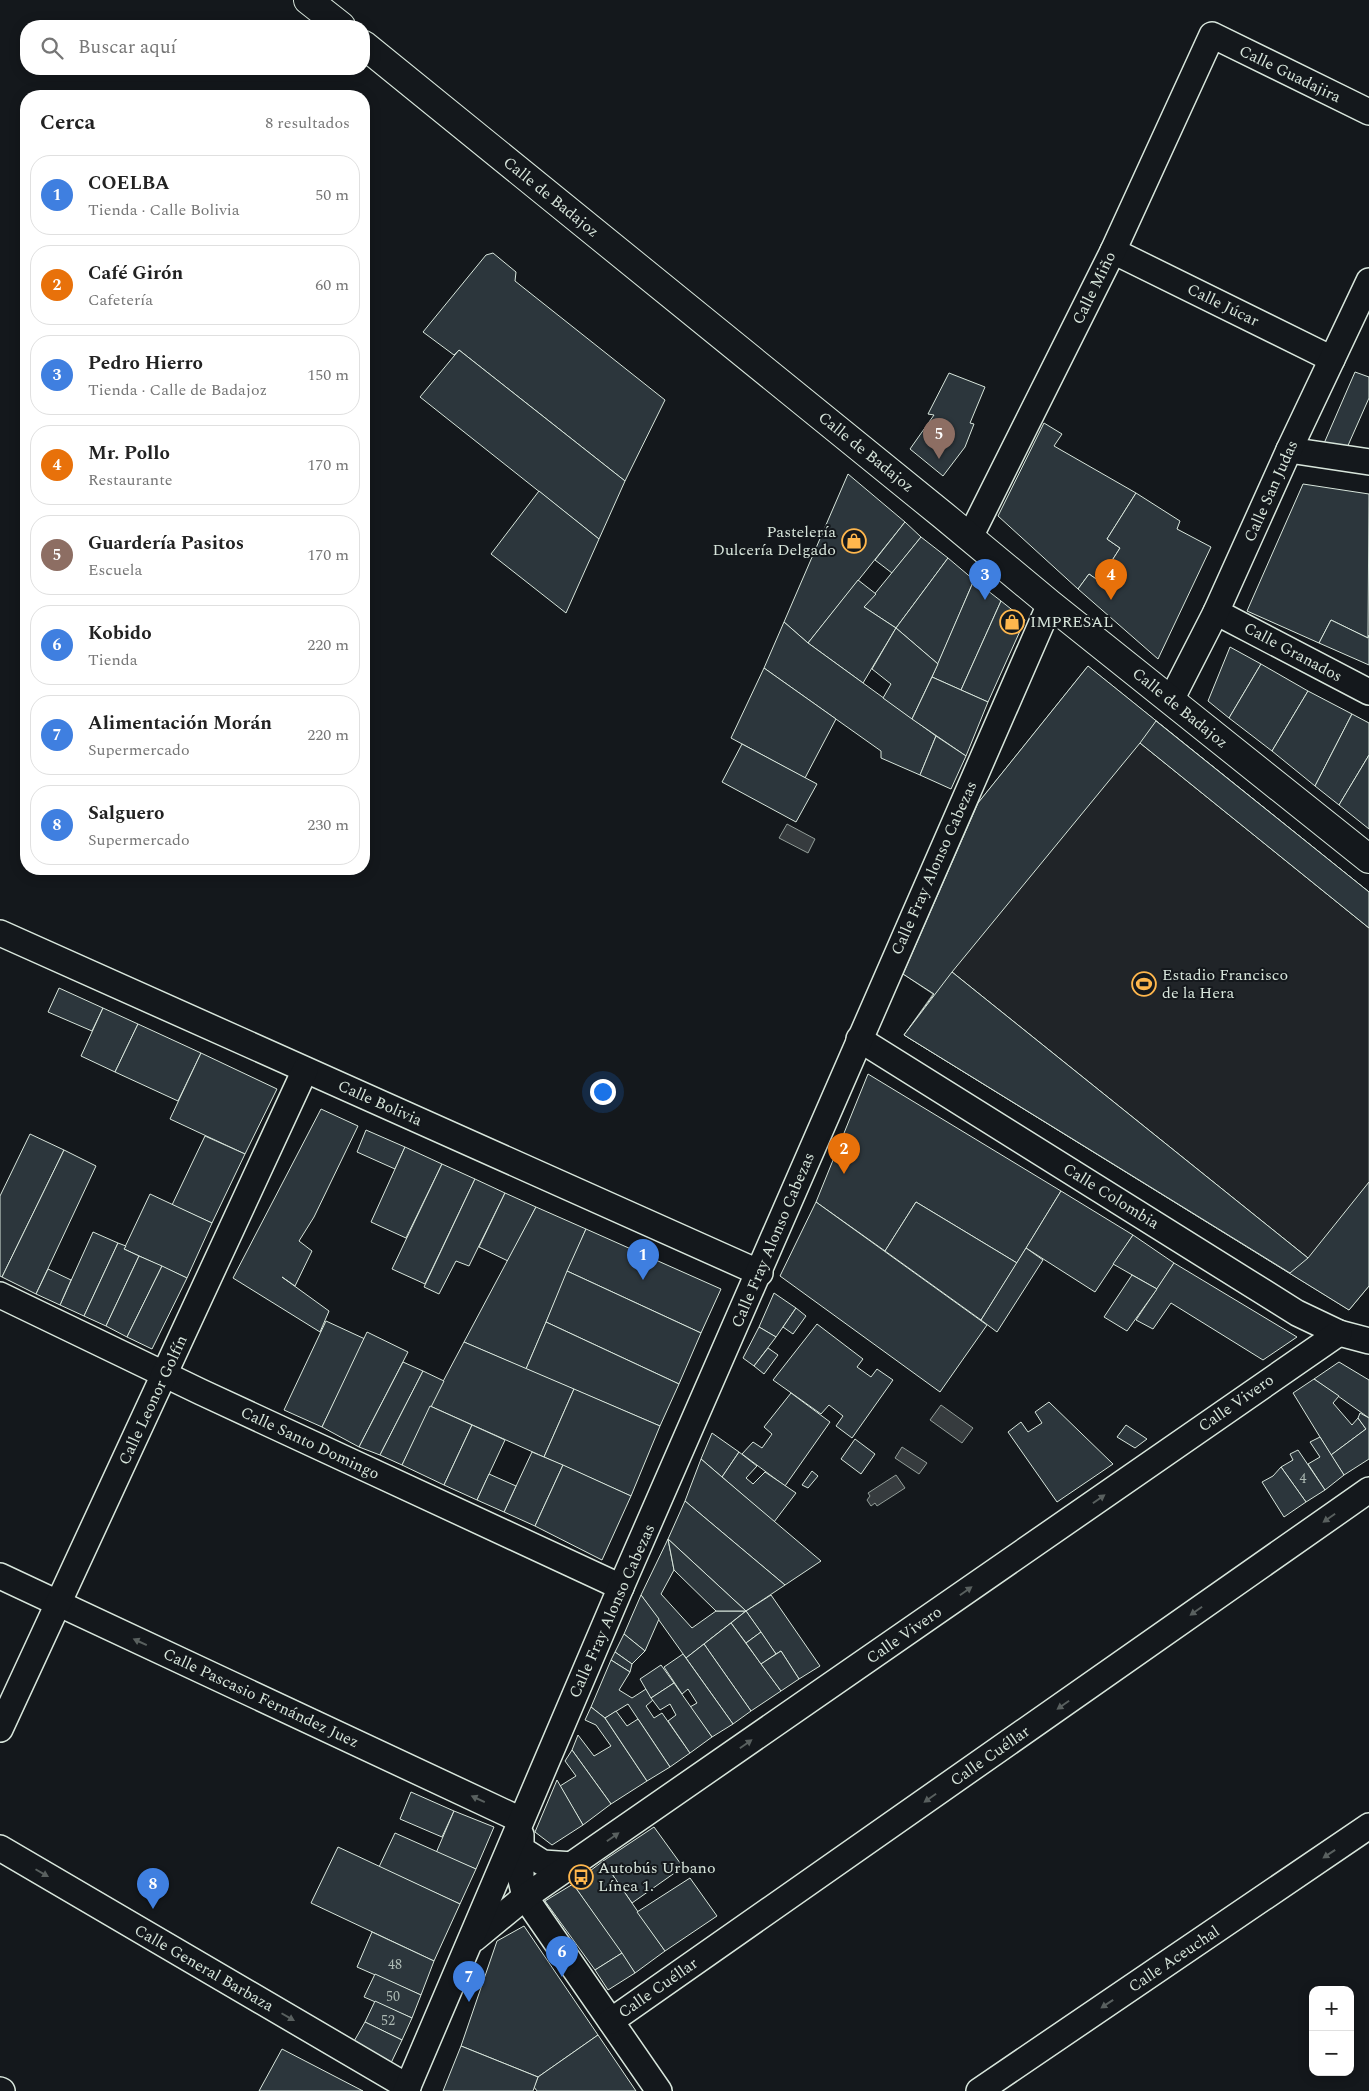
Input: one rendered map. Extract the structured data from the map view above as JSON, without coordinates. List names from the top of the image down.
{
  "streets": {
    "street": [
      "Calle Guadajira",
      "Calle de Badajoz",
      "Calle Miño",
      "Calle Júcar",
      "Calle San Judas",
      "Calle Granados",
      "Calle Fray Alonso Cabezas",
      "Calle Bolivia",
      "Calle Colombia",
      "Calle Leonor Golfín",
      "Calle Vivero",
      "Calle Santo Domingo",
      "Calle Pascasio Fernández Juez",
      "Calle Cuéllar",
      "Calle Aceuchal",
      "Calle General Barbaza"
    ]
  },
  "crossings": [
    ["Calle Guadajira", "Calle Miño"],
    ["Calle de Badajoz", "Calle Miño"],
    ["Calle de Badajoz", "Calle San Judas"],
    ["Calle de Badajoz", "Calle Fray Alonso Cabezas"],
    ["Calle Miño", "Calle Júcar"],
    ["Calle Júcar", "Calle San Judas"],
    ["Calle San Judas", "Calle Granados"],
    ["Calle Fray Alonso Cabezas", "Calle Bolivia"],
    ["Calle Fray Alonso Cabezas", "Calle Colombia"],
    ["Calle Fray Alonso Cabezas", "Calle Vivero"],
    ["Calle Fray Alonso Cabezas", "Calle Santo Domingo"],
    ["Calle Fray Alonso Cabezas", "Calle Pascasio Fernández Juez"],
    ["Calle Fray Alonso Cabezas", "Calle General Barbaza"],
    ["Calle Bolivia", "Calle Leonor Golfín"],
    ["Calle Colombia", "Calle Vivero"],
    ["Calle Leonor Golfín", "Calle Santo Domingo"],
    ["Calle Leonor Golfín", "Calle Pascasio Fernández Juez"]
  ],
  "one_way": [
    "Calle Vivero",
    "Calle Pascasio Fernández Juez",
    "Calle Cuéllar",
    "Calle Aceuchal",
    "Calle General Barbaza"
  ],
  "places": {
    "shop": ["Pastelería Dulcería Delgado", "IMPRESAL"],
    "sports": ["Estadio Francisco de la Hera"],
    "bus stop": ["Autobús Urbano Línea 1."]
  },
  "house_numbers": [
    "4",
    "48",
    "50",
    "52"
  ],
  "page": {
    "search": "Buscar aquí",
    "heading": ["Cerca", "8 resultados"],
    "list": [
      {
        "mark": "1",
        "name": "COELBA",
        "note": "Tienda · Calle Bolivia",
        "value": "50 m"
      },
      {
        "mark": "2",
        "name": "Café Girón",
        "note": "Cafetería",
        "value": "60 m"
      },
      {
        "mark": "3",
        "name": "Pedro Hierro",
        "note": "Tienda · Calle de Badajoz",
        "value": "150 m"
      },
      {
        "mark": "4",
        "name": "Mr. Pollo",
        "note": "Restaurante",
        "value": "170 m"
      },
      {
        "mark": "5",
        "name": "Guardería Pasitos",
        "note": "Escuela",
        "value": "170 m"
      },
      {
        "mark": "6",
        "name": "Kobido",
        "note": "Tienda",
        "value": "220 m"
      },
      {
        "mark": "7",
        "name": "Alimentación Morán",
        "note": "Supermercado",
        "value": "220 m"
      },
      {
        "mark": "8",
        "name": "Salguero",
        "note": "Supermercado",
        "value": "230 m"
      }
    ],
    "pins": [
      "5",
      "3",
      "4",
      "2",
      "1",
      "8",
      "6",
      "7"
    ],
    "map_buttons": ["+", "−"]
  }
}
